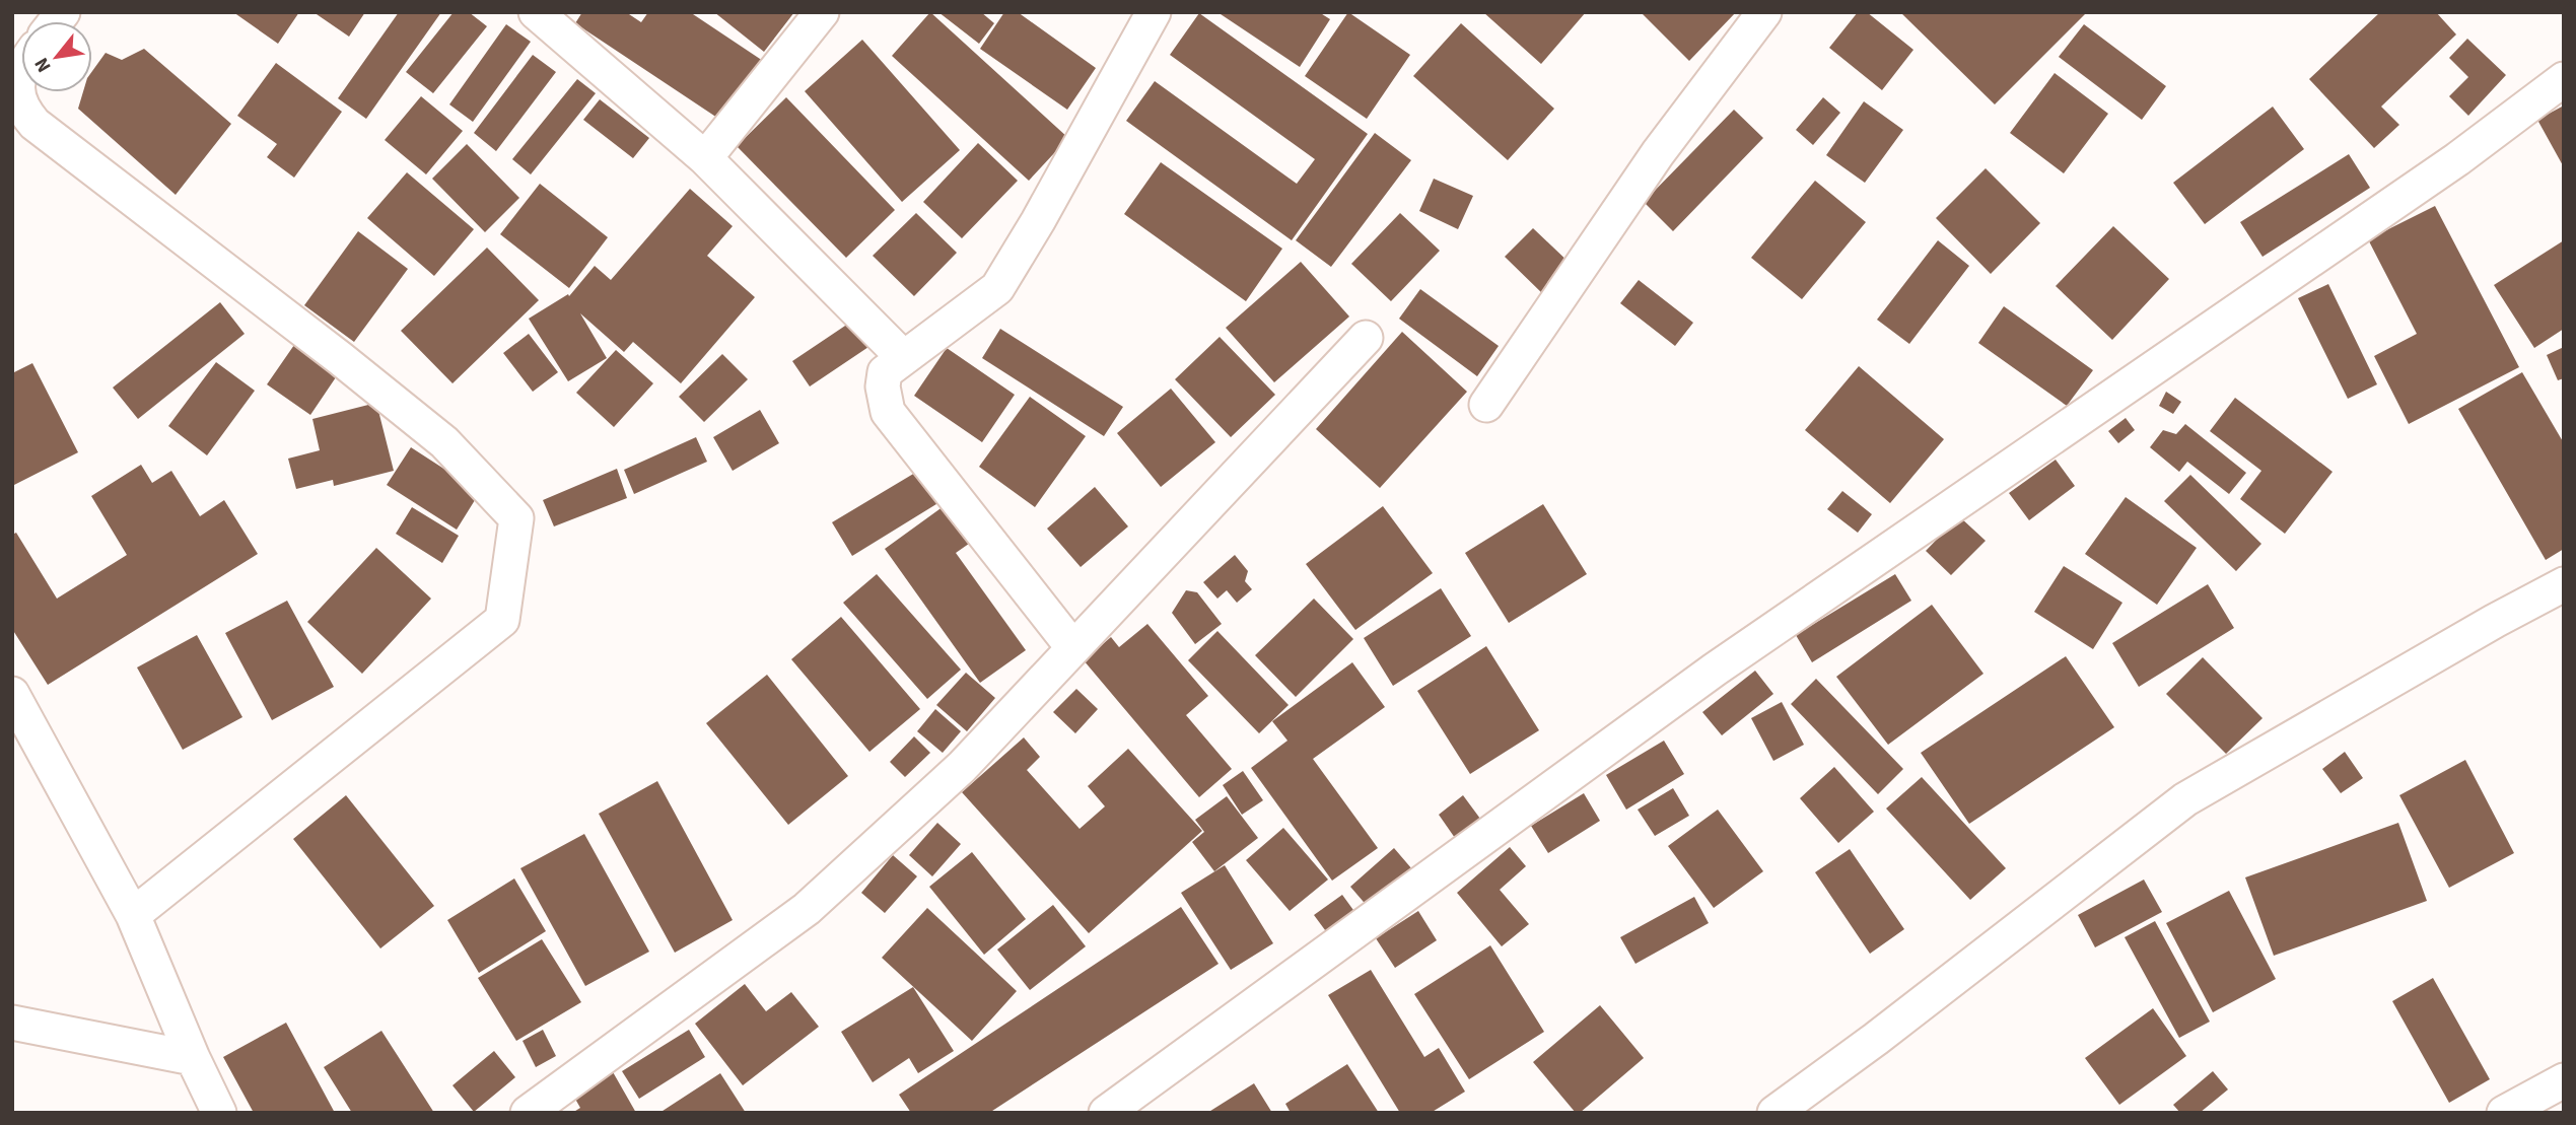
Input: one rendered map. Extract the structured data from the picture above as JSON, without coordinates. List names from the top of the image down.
{
  "north": "bottom left"
}
